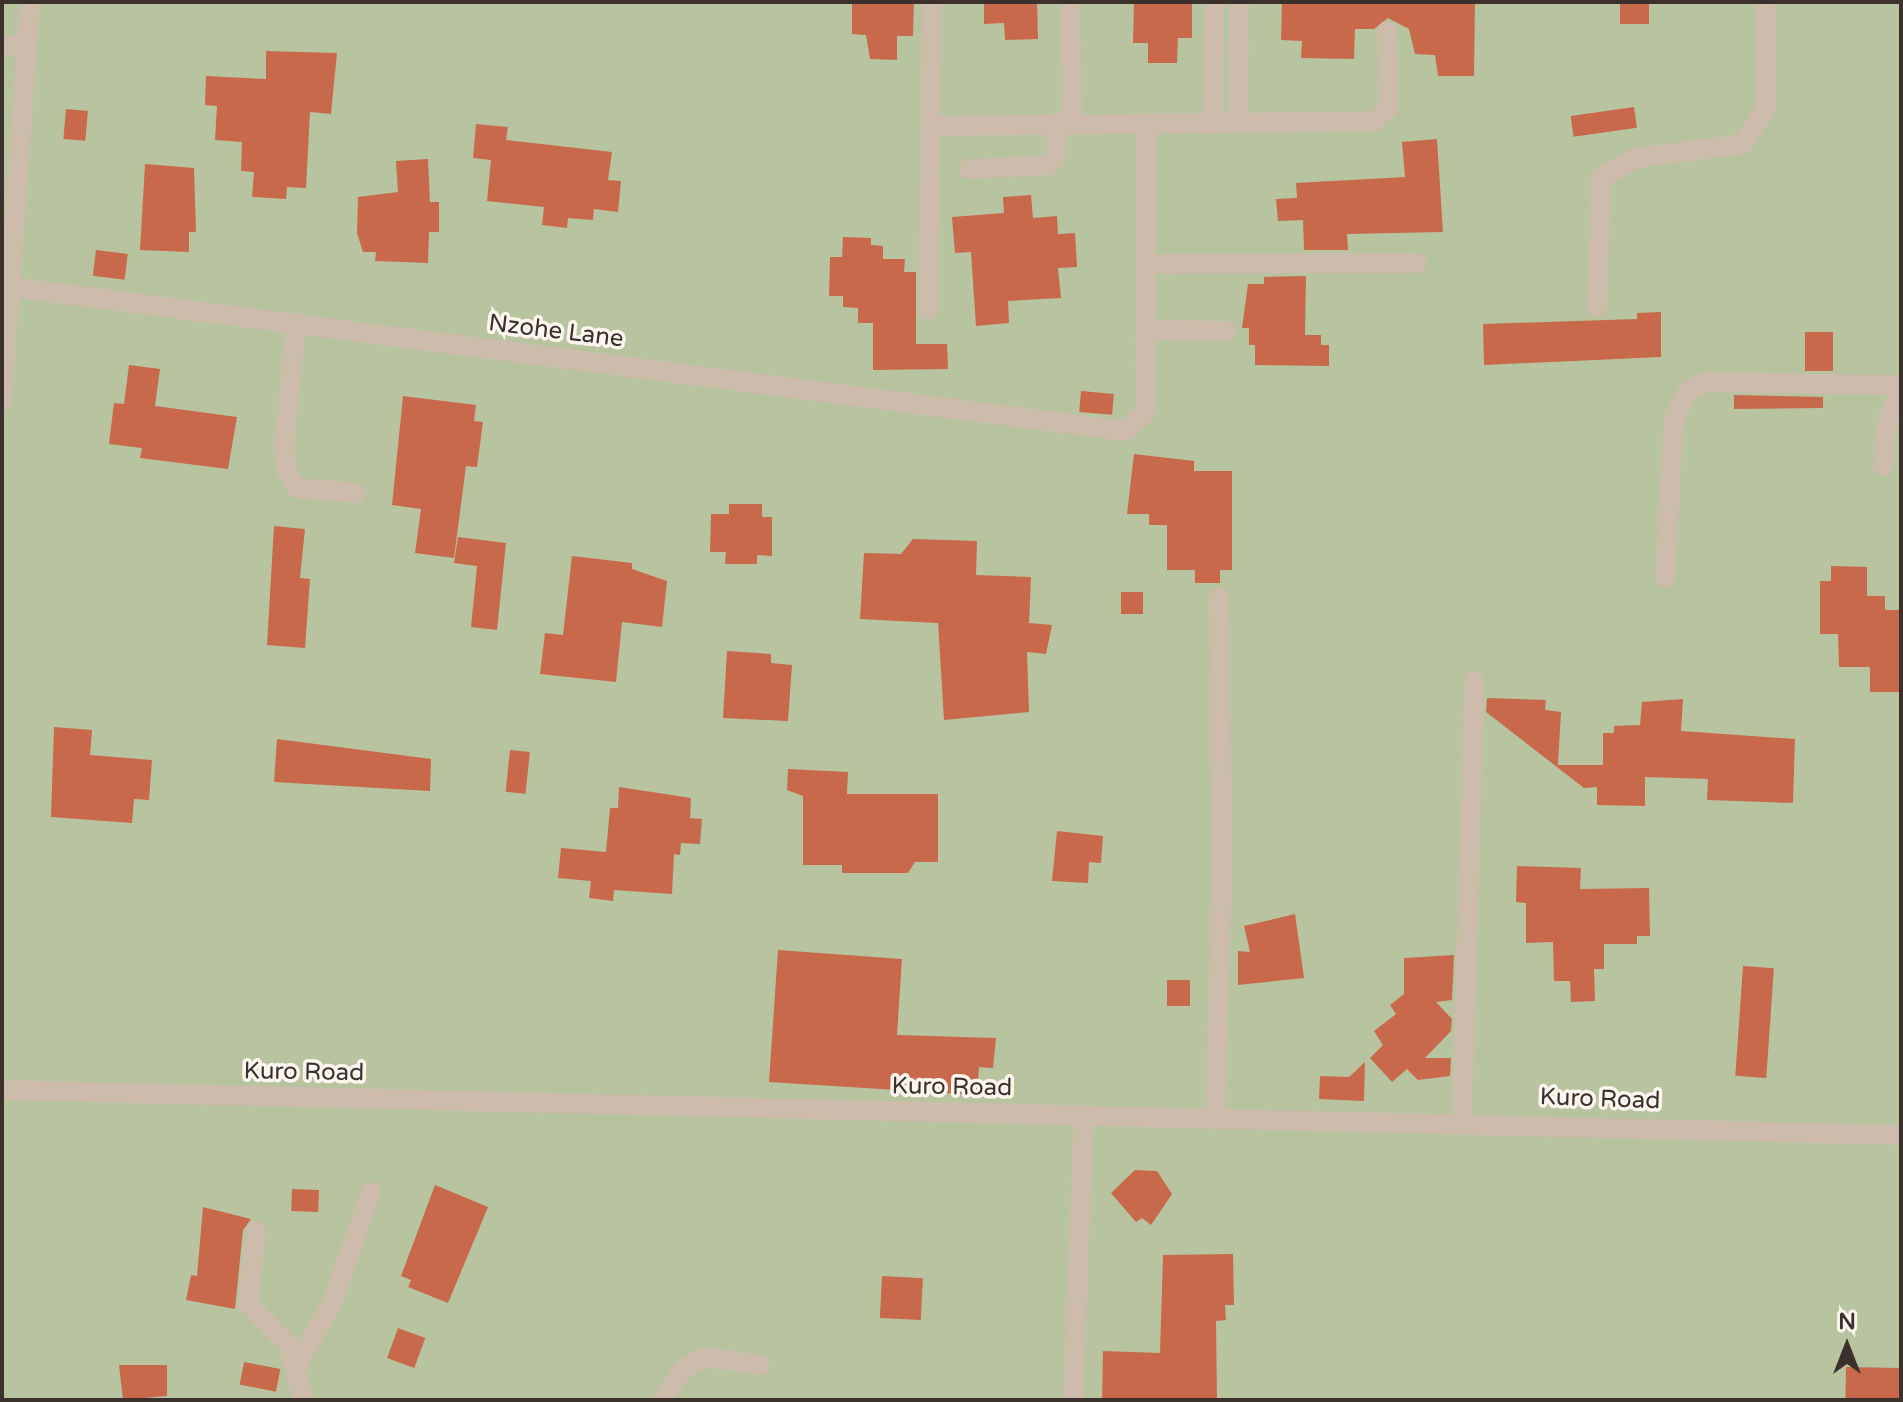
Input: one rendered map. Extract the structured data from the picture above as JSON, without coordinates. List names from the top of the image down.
{
  "streets": {
    "street": ["Nzohe Lane", "Kuro Road"]
  },
  "north": "top"
}
